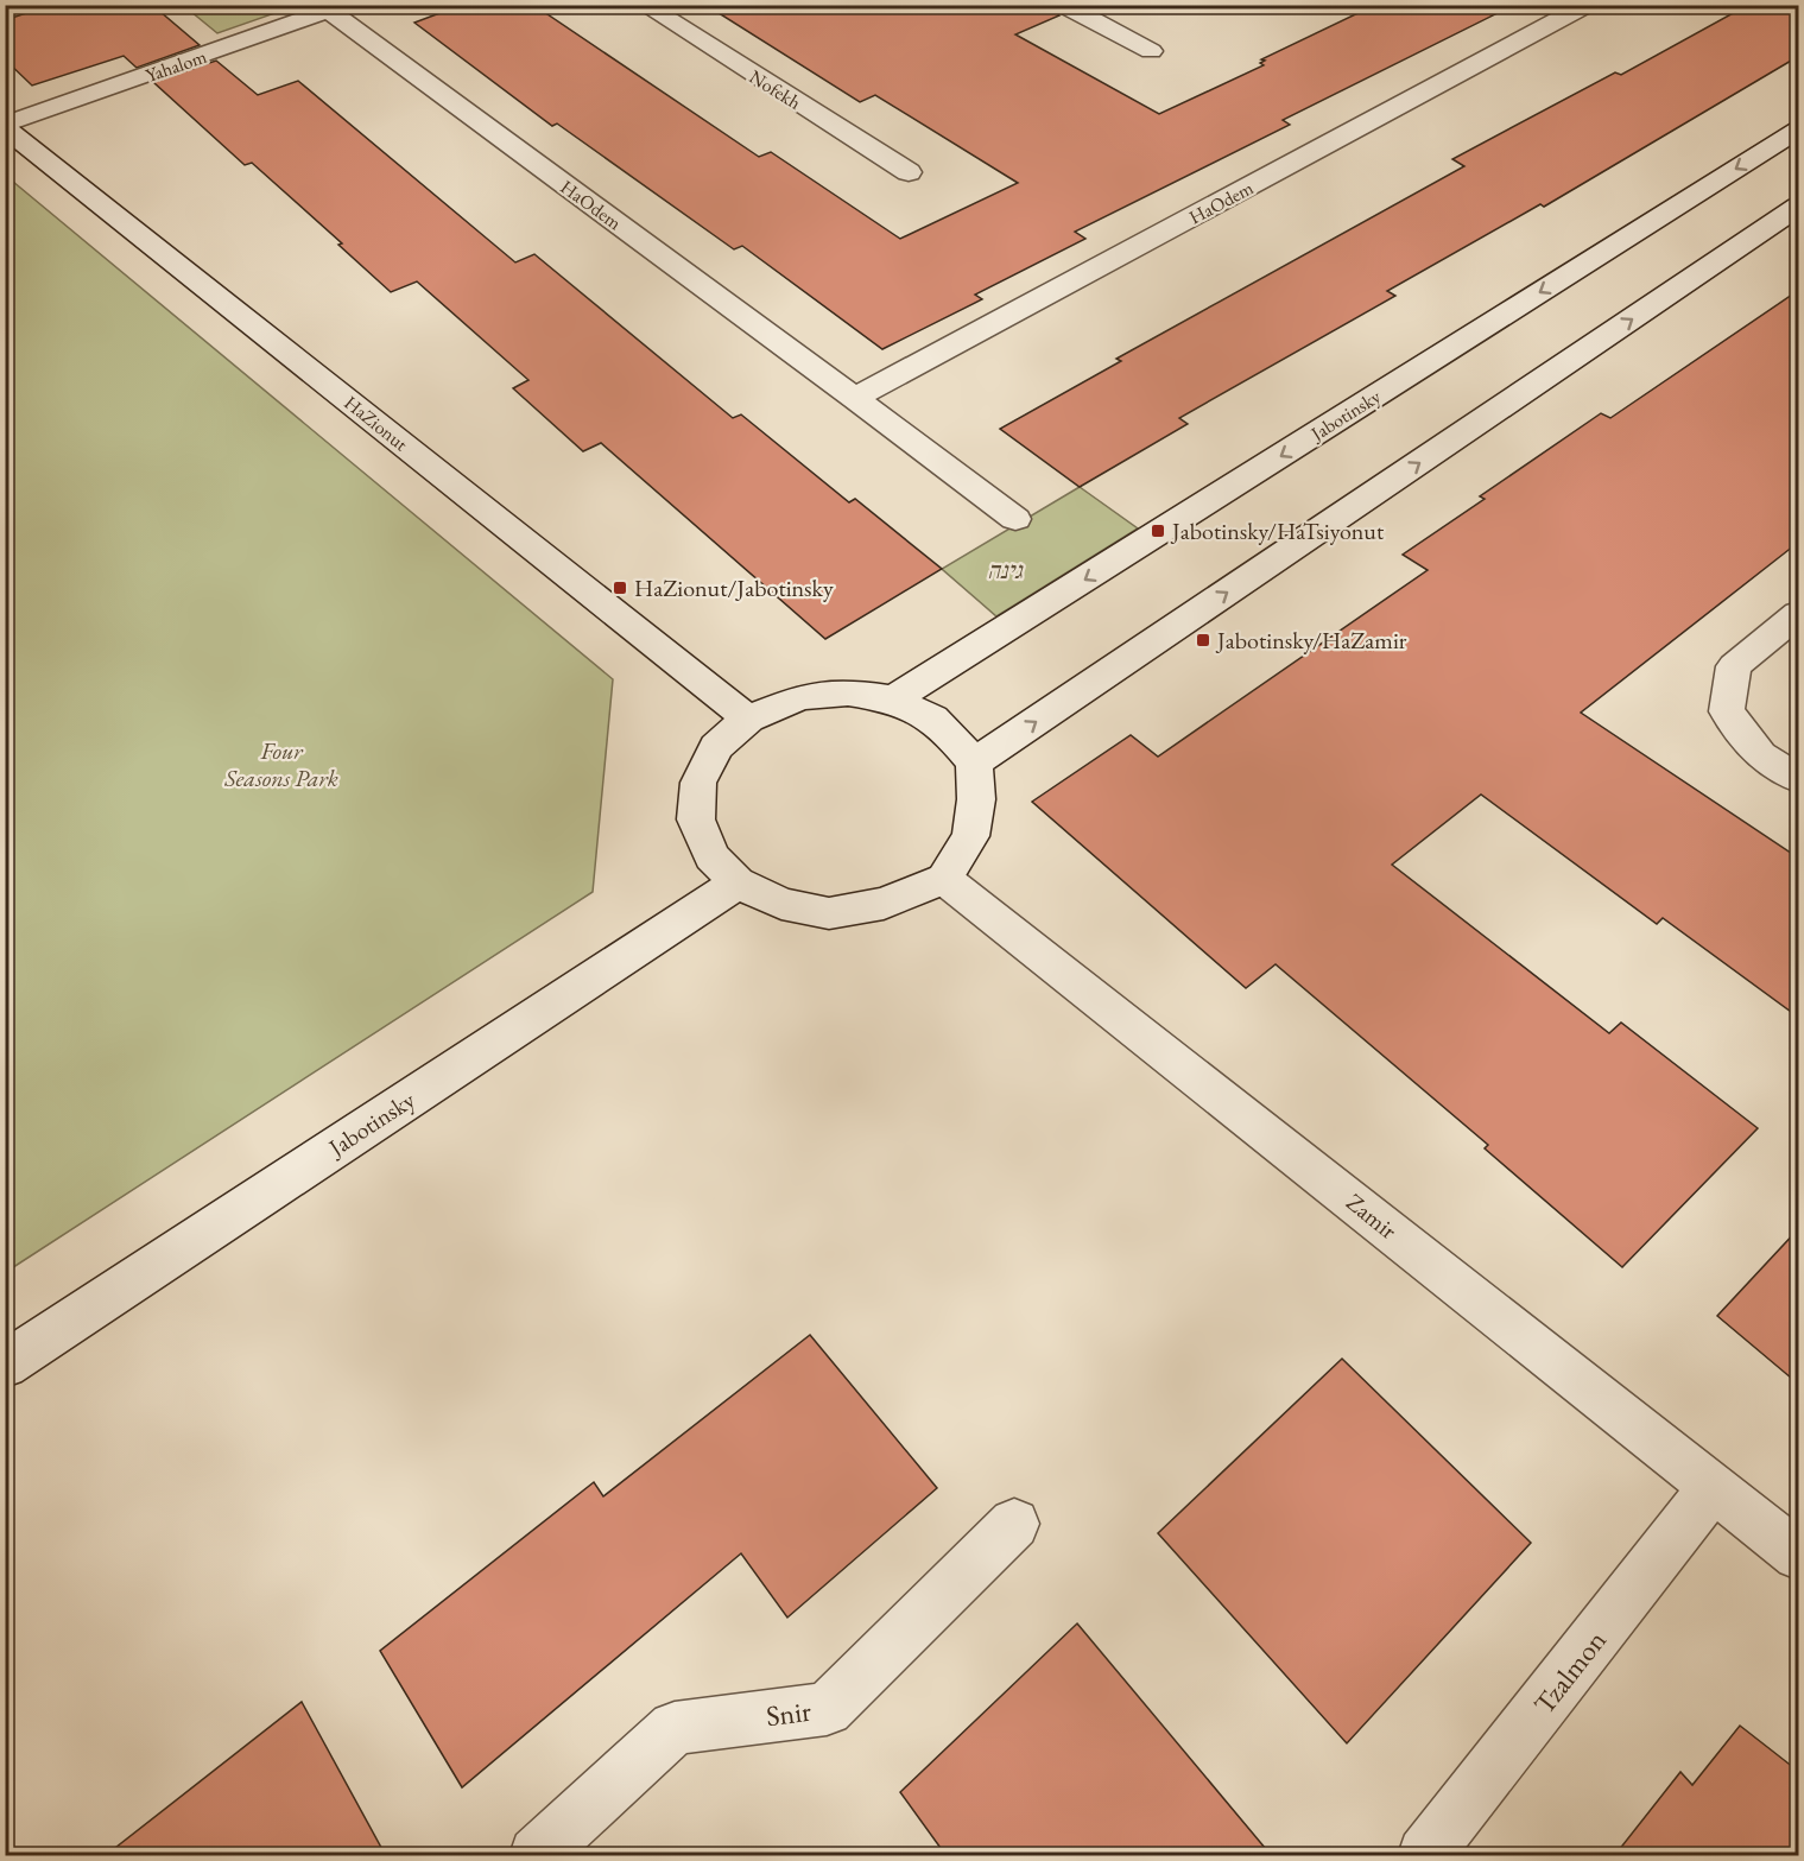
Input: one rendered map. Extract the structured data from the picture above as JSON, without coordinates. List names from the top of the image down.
{
  "streets": {
    "street": [
      "Yahalom",
      "Nofekh",
      "HaOdem",
      "Jabotinsky",
      "HaZionut",
      "Zamir",
      "Tzalmon",
      "Snir"
    ]
  },
  "crossings": [
    ["Yahalom", "HaOdem"],
    ["Yahalom", "HaZionut"],
    ["Jabotinsky", "HaZionut"],
    ["Jabotinsky", "Zamir"],
    ["HaZionut", "Zamir"],
    ["Zamir", "Tzalmon"]
  ],
  "parks": ["גינה", "Four Seasons Park"],
  "places": {
    "transit": ["Jabotinsky/HaTsiyonut", "HaZionut/Jabotinsky", "Jabotinsky/HaZamir"]
  }
}
